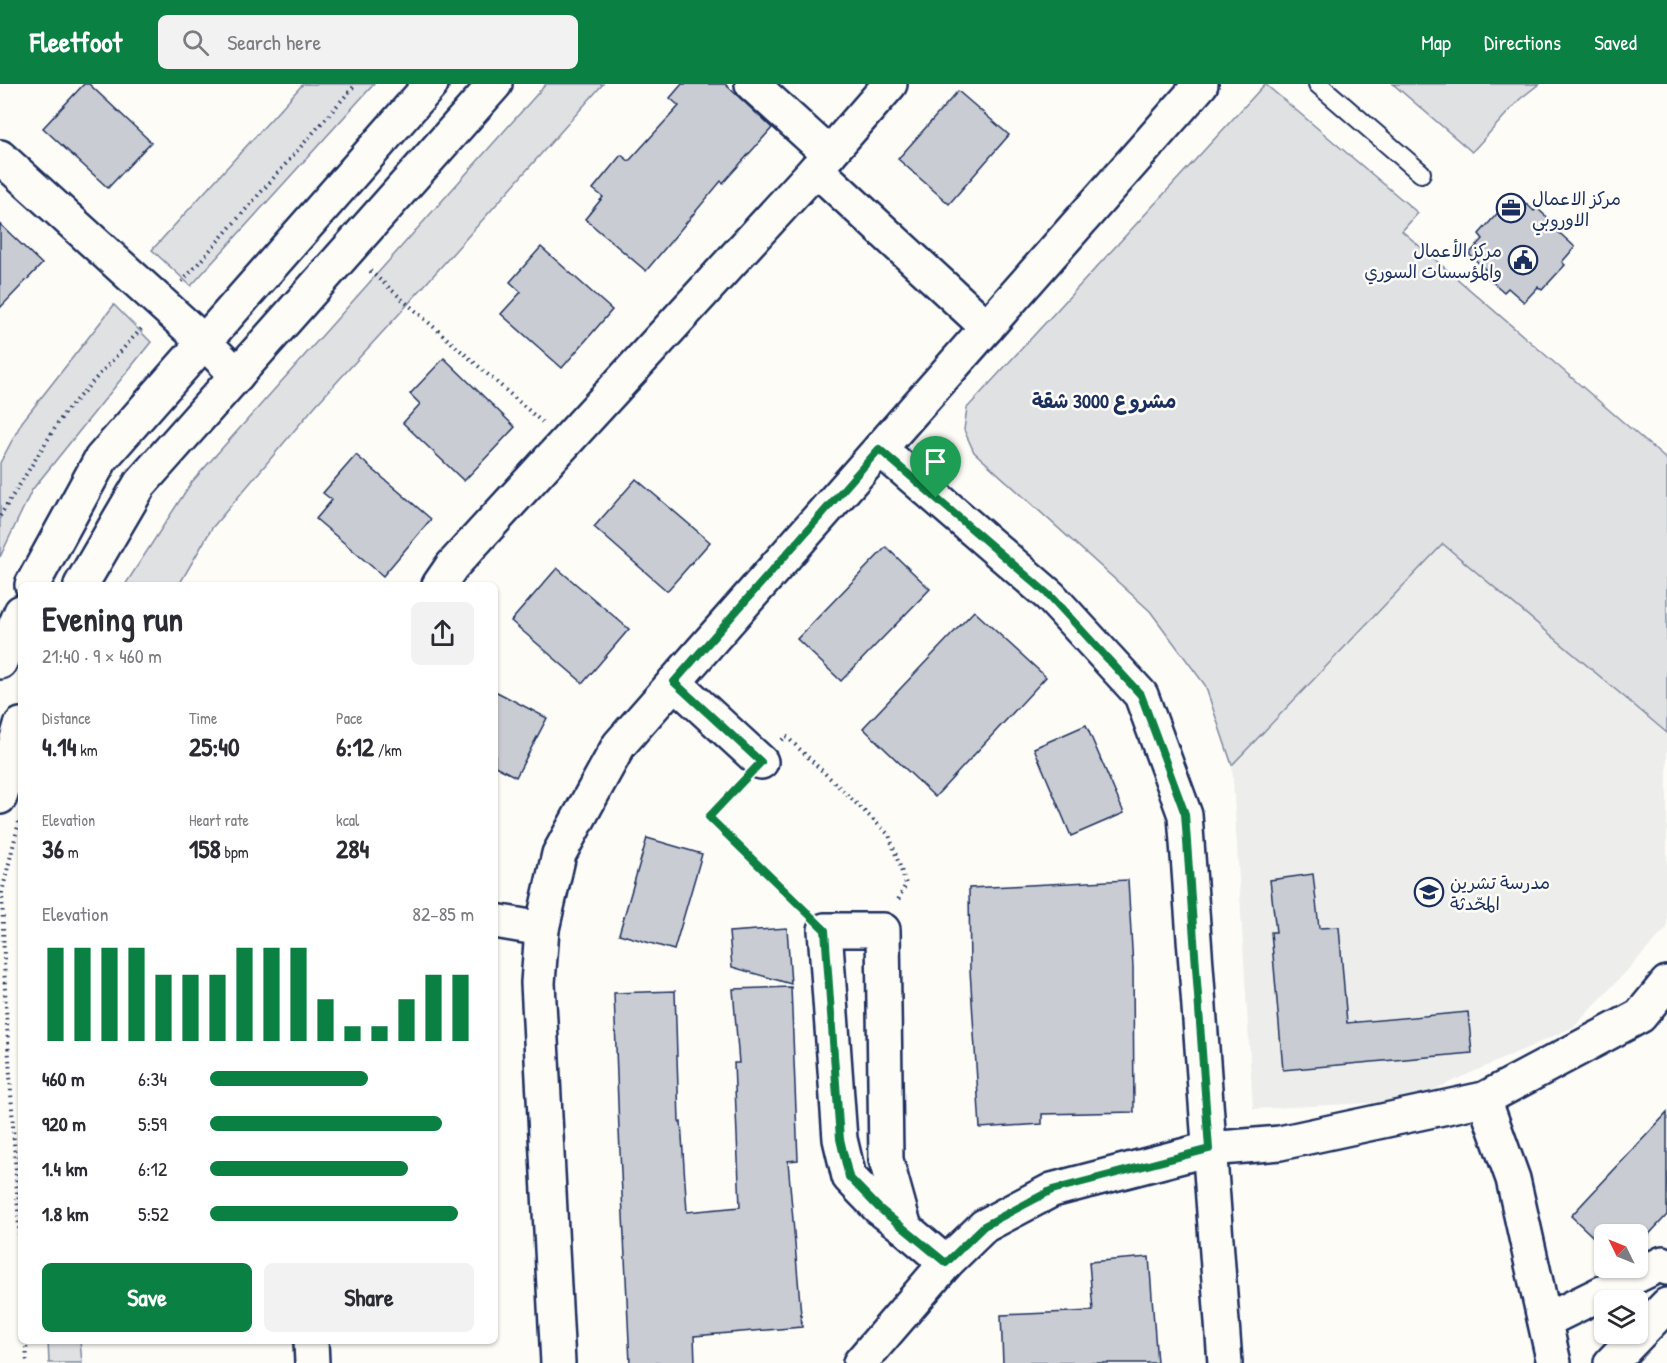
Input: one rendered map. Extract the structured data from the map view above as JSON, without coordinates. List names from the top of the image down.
{
  "districts": ["مشروع 3000 شقة"],
  "places": {
    "office": ["مركز الاعمال الاوروبي"],
    "public building": ["مركز الأعمال والمؤسسات السوري"],
    "school or university": ["مدرسة تشرين المحّدثة"]
  },
  "north": "top left",
  "page": {
    "header": "Fleetfoot",
    "search": "Search here",
    "nav": ["Map", "Directions", "Saved"],
    "heading": ["Evening run", "21:40 · 9 × 460 m"],
    "stats": [
      ["Distance", "4.14 km"],
      ["Time", "25:40"],
      ["Pace", "6:12 /km"],
      ["Elevation", "36 m"],
      ["Heart rate", "158 bpm"],
      ["kcal", "284"]
    ],
    "chart": ["Elevation", "82–85 m"],
    "list": [
      {
        "name": "460 m",
        "note": "6:34"
      },
      {
        "name": "920 m",
        "note": "5:59"
      },
      {
        "name": "1.4 km",
        "note": "6:12"
      },
      {
        "name": "1.8 km",
        "note": "5:52"
      }
    ],
    "buttons": ["Save", "Share"]
  }
}
